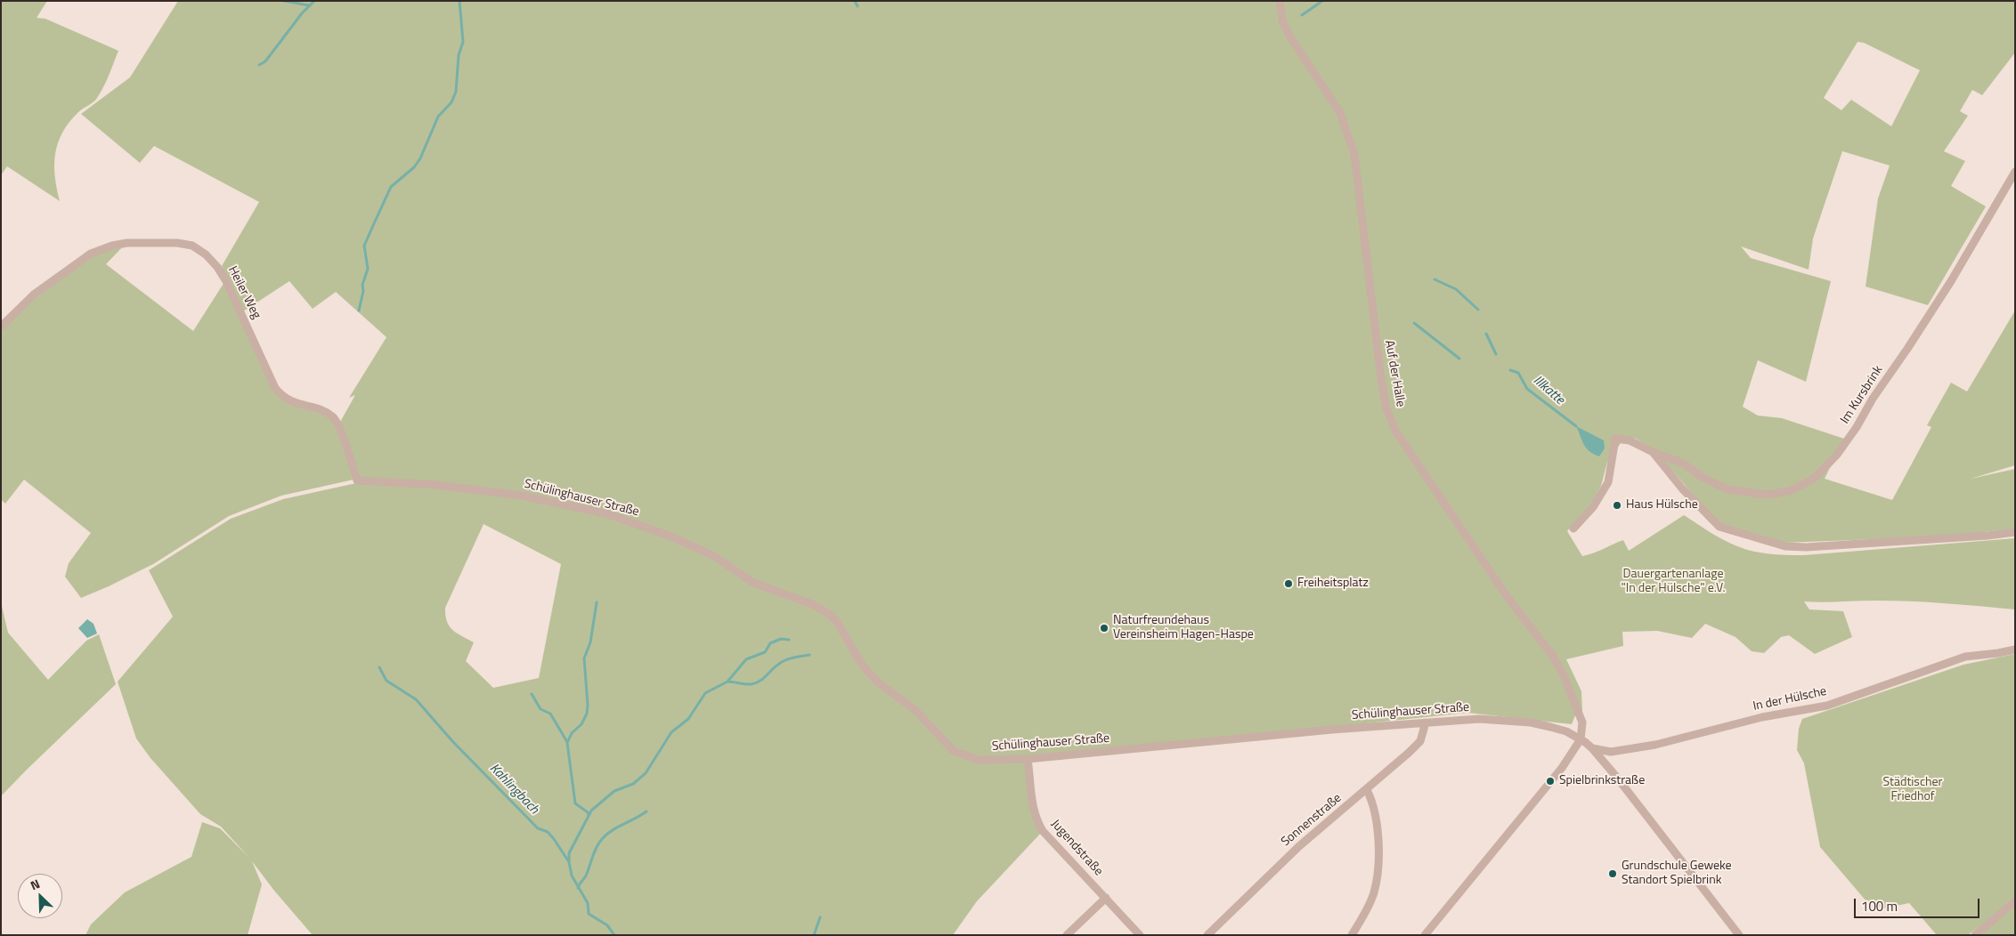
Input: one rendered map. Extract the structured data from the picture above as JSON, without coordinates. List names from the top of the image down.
{
  "streets": {
    "street": [
      "Heiler Weg",
      "Auf der Halle",
      "Im Kursbrink",
      "Schülinghauser Straße",
      "In der Hülsche",
      "Sonnenstraße",
      "Jugendstraße"
    ]
  },
  "crossings": [
    ["Heiler Weg", "Schülinghauser Straße"],
    ["Auf der Halle", "Schülinghauser Straße"],
    ["Schülinghauser Straße", "In der Hülsche"],
    ["Schülinghauser Straße", "Sonnenstraße"],
    ["Schülinghauser Straße", "Jugendstraße"]
  ],
  "water": ["Illkatte", "Kahlingbach"],
  "parks": ["Dauergartenanlage \"In der Hülsche\" e.V.", "Städtischer Friedhof"],
  "places": [
    "Haus Hülsche",
    "Freiheitsplatz",
    "Naturfreundehaus Vereinsheim Hagen-Haspe",
    "Spielbrinkstraße",
    "Grundschule Geweke Standort Spielbrink"
  ],
  "scale_bar": "100 m",
  "north": "top left"
}
